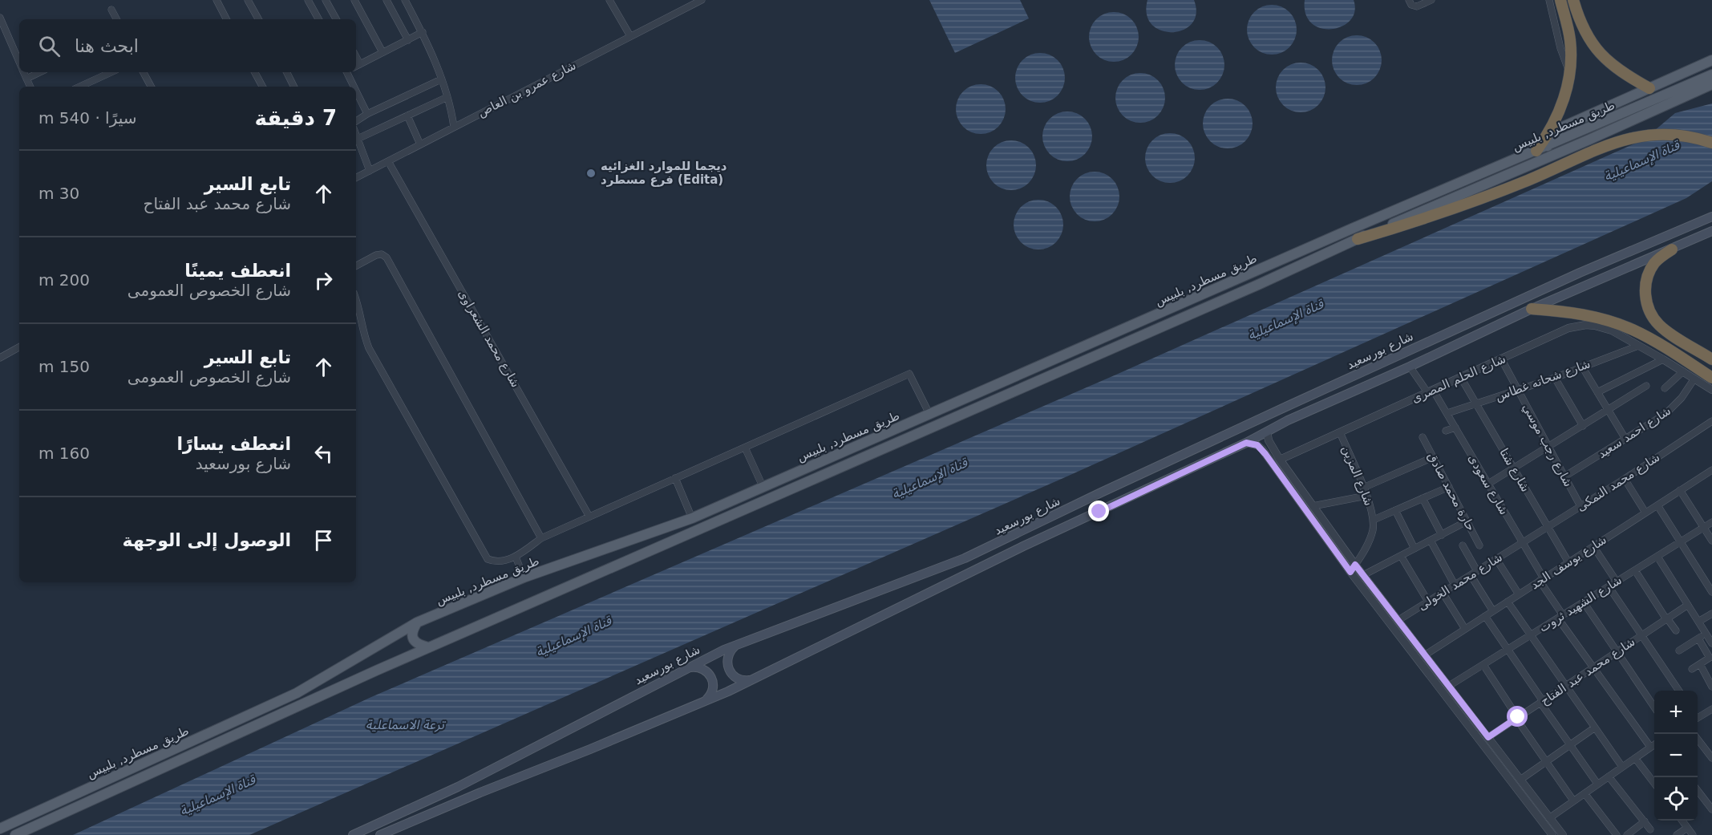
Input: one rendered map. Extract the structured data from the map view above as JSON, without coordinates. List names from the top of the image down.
{
  "streets": {
    "main road": ["طريق مسطرد, بلبيس", "شارع بورسعيد"],
    "street": [
      "شارع عمرو بن العاص",
      "شارع محمد الشعراوى",
      "شارع الحلم المصرى",
      "شارع شحاته غطاس",
      "شارع احمد سعيد",
      "شارع رجب موسي",
      "شارع شتا",
      "شارع المزين",
      "شارع محمد النمكى",
      "شارع سعودى",
      "حارة محمد صادق",
      "شارع يوسف الجد",
      "شارع محمد الخولى",
      "شارع الشهيد ثروت",
      "شارع محمد عبد الفتاح"
    ]
  },
  "crossings": [
    ["شارع عمرو بن العاص", "شارع محمد الشعراوى"],
    ["شارع الحلم المصرى", "شارع شحاته غطاس"],
    ["شارع الحلم المصرى", "شارع احمد سعيد"],
    ["شارع الحلم المصرى", "شارع رجب موسي"],
    ["شارع الحلم المصرى", "شارع شتا"],
    ["شارع الحلم المصرى", "شارع المزين"],
    ["شارع الحلم المصرى", "شارع سعودى"],
    ["شارع شحاته غطاس", "شارع رجب موسي"],
    ["شارع شحاته غطاس", "شارع شتا"],
    ["شارع شحاته غطاس", "شارع سعودى"],
    ["شارع احمد سعيد", "شارع رجب موسي"],
    ["شارع رجب موسي", "شارع محمد النمكى"],
    ["شارع شتا", "شارع محمد النمكى"],
    ["شارع شتا", "شارع يوسف الجد"],
    ["شارع محمد النمكى", "شارع سعودى"],
    ["شارع محمد النمكى", "شارع محمد الخولى"],
    ["شارع سعودى", "شارع يوسف الجد"],
    ["شارع سعودى", "شارع محمد الخولى"],
    ["شارع سعودى", "شارع الشهيد ثروت"],
    ["شارع سعودى", "شارع محمد عبد الفتاح"]
  ],
  "water": ["قناة الإسماعيلية", "ترعة الاسماعلية"],
  "places": ["ديجما للموارد الغزائيه فرع مسطرد (Edita)"],
  "page": {
    "search": "ابحث هنا",
    "heading": ["7 دقيقة", "سيرًا · 540 m"],
    "list": [
      ["تابع السير", "شارع محمد عبد الفتاح", "30 m"],
      ["انعطف يمينًا", "شارع الخصوص العمومى", "200 m"],
      ["تابع السير", "شارع الخصوص العمومى", "150 m"],
      ["انعطف يسارًا", "شارع بورسعيد", "160 m"],
      "الوصول إلى الوجهة"
    ],
    "map_buttons": ["+", "−"]
  }
}
